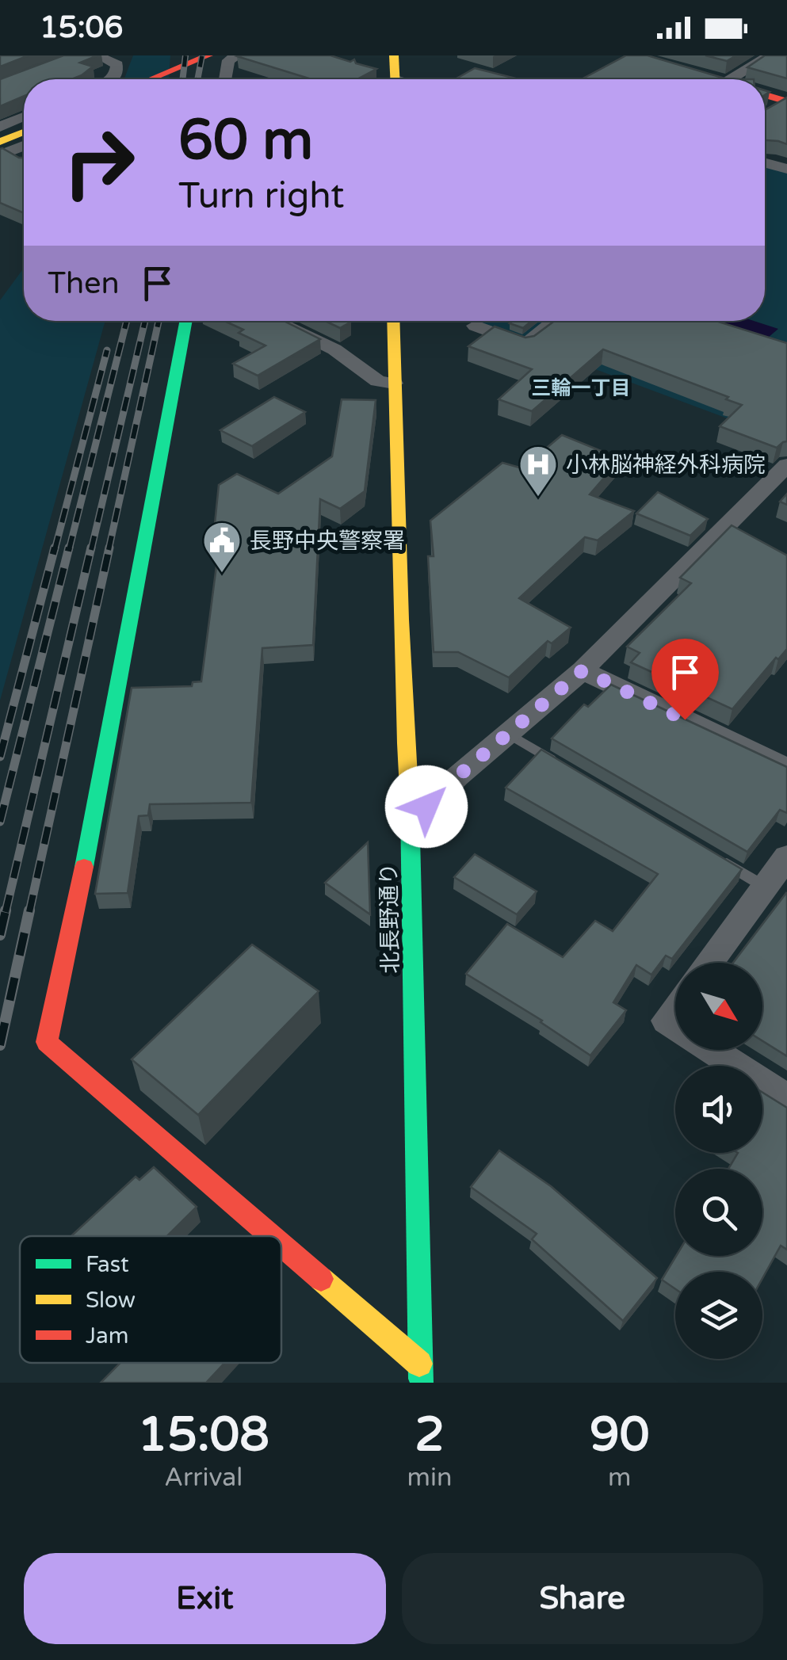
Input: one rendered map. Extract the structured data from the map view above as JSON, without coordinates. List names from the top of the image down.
{
  "streets": {
    "main road": ["北長野通り"]
  },
  "districts": ["三輪一丁目"],
  "places": {
    "hospital": ["小林脳神経外科病院"],
    "public building": ["長野中央警察署"]
  },
  "legend": ["Fast", "Slow", "Jam"],
  "north": "bottom right",
  "page": {
    "status": "15:06",
    "turn": ["60 m", "Turn right"],
    "then": "Then",
    "eta": [
      "15:08",
      "Arrival",
      "2",
      "min",
      "90",
      "m"
    ],
    "buttons": ["Exit", "Share"]
  }
}
